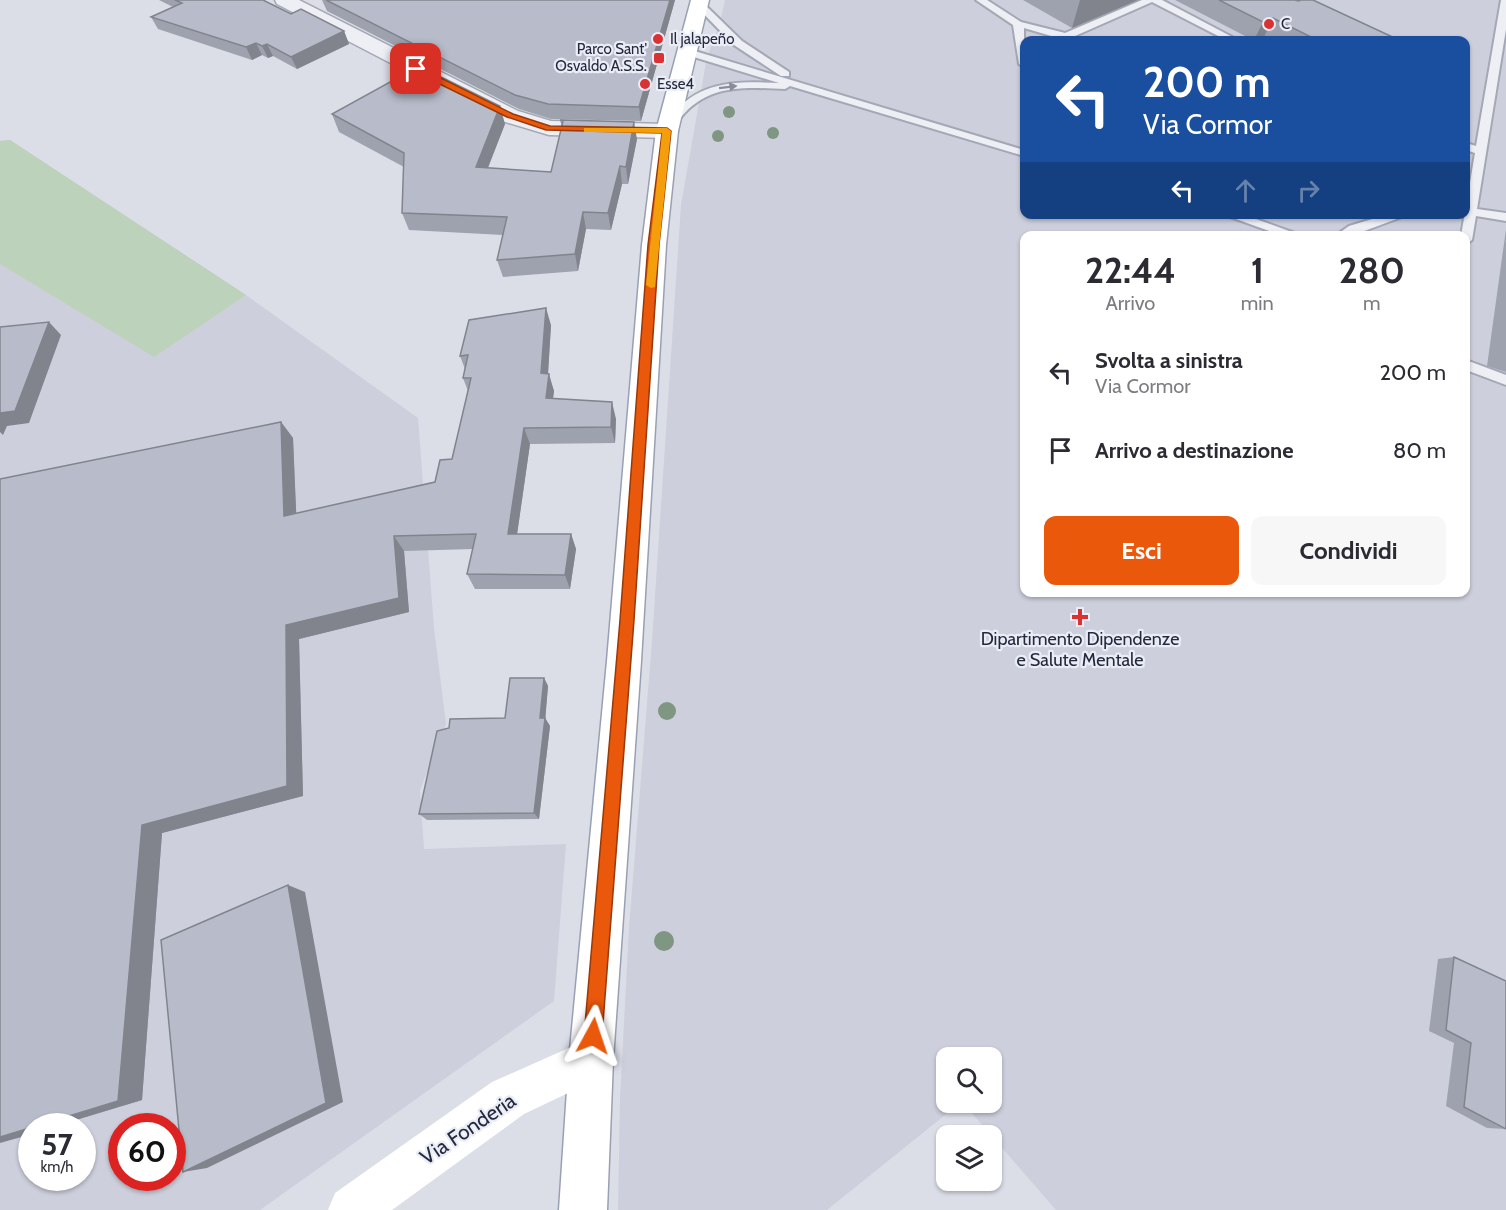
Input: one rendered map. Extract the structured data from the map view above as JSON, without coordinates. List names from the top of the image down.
{
  "streets": {
    "main road": ["Via Fonderia"]
  },
  "places": {
    "other": ["C", "Il jalapeño", "Esse4"],
    "transit": ["Parco Sant' Osvaldo A.S.S."],
    "health": ["Dipartimento Dipendenze e Salute Mentale"]
  },
  "page": {
    "turn": ["200 m", "Via Cormor"],
    "eta": [
      "22:44",
      "Arrivo",
      "1",
      "min",
      "280",
      "m"
    ],
    "list": [
      {
        "name": "Svolta a sinistra",
        "note": "Via Cormor",
        "value": "200 m"
      },
      {
        "name": "Arrivo a destinazione",
        "value": "80 m"
      }
    ],
    "buttons": ["Esci", "Condividi"],
    "speed": "57 km/h",
    "limit": "60"
  }
}
